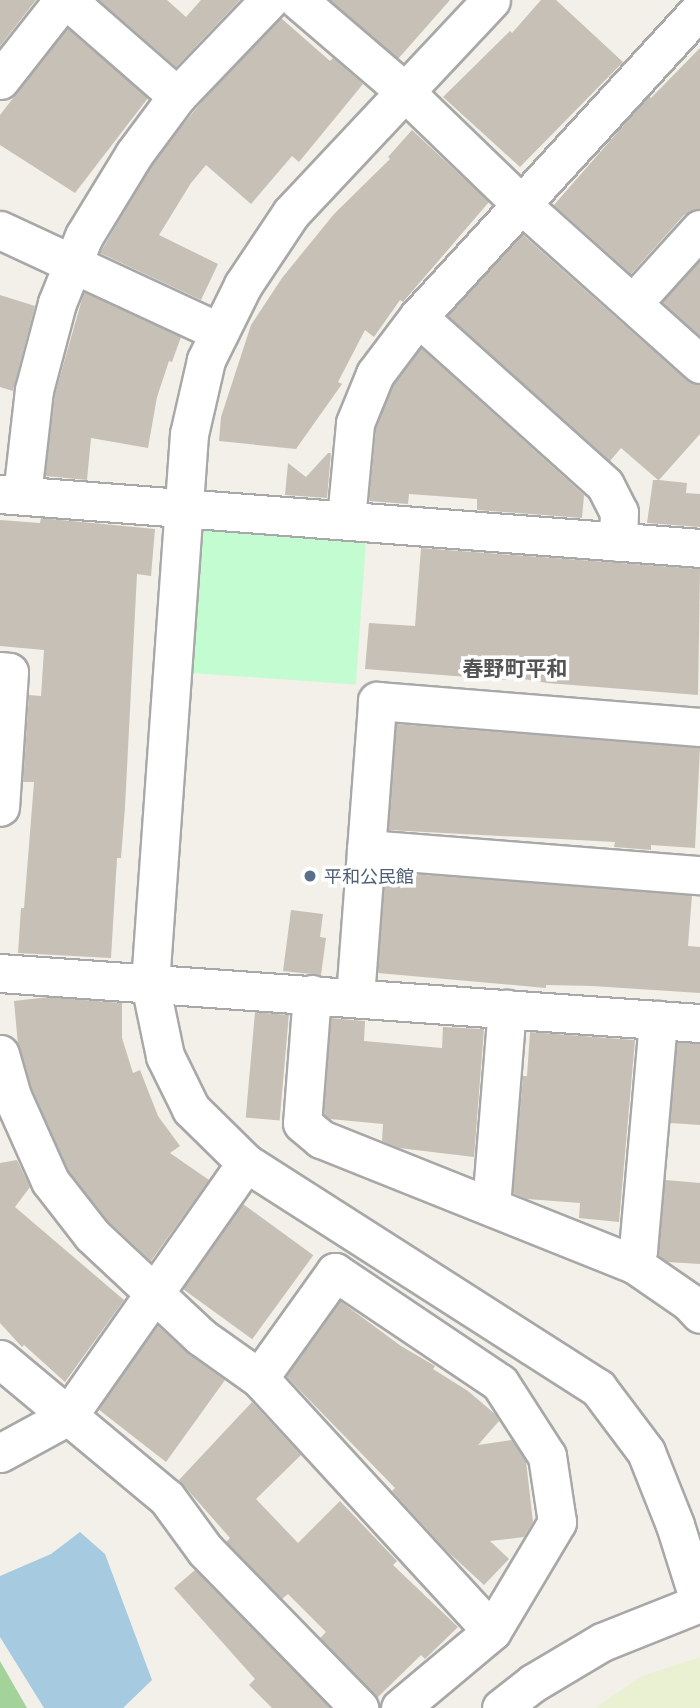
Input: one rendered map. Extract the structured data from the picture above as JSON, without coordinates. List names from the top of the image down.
{
  "districts": ["春野町平和"],
  "places": ["平和公民館"]
}
